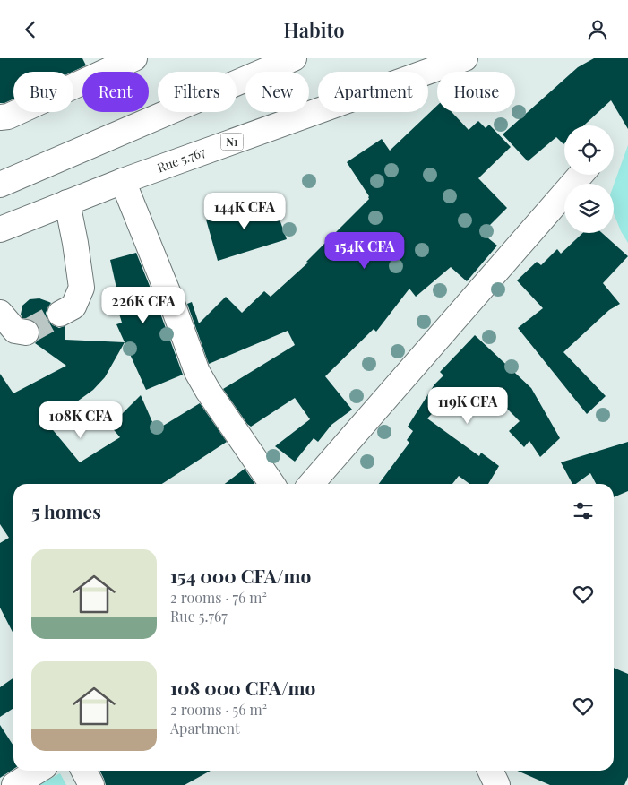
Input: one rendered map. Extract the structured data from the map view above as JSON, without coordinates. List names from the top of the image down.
{
  "streets": {
    "main road": ["N1", "Rue 5.767"]
  },
  "page": {
    "header": "Habito",
    "chip": [
      "Buy",
      "Rent",
      "Filters",
      "New",
      "Apartment",
      "House"
    ],
    "price": [
      "144K CFA",
      "154K CFA",
      "226K CFA",
      "119K CFA",
      "108K CFA"
    ],
    "heading": "5 homes",
    "list": [
      {
        "name": "154 000 CFA/mo",
        "note": "2 rooms · 76 m² · Rue 5.767"
      },
      {
        "name": "108 000 CFA/mo",
        "note": "2 rooms · 56 m² · Apartment"
      }
    ]
  }
}
